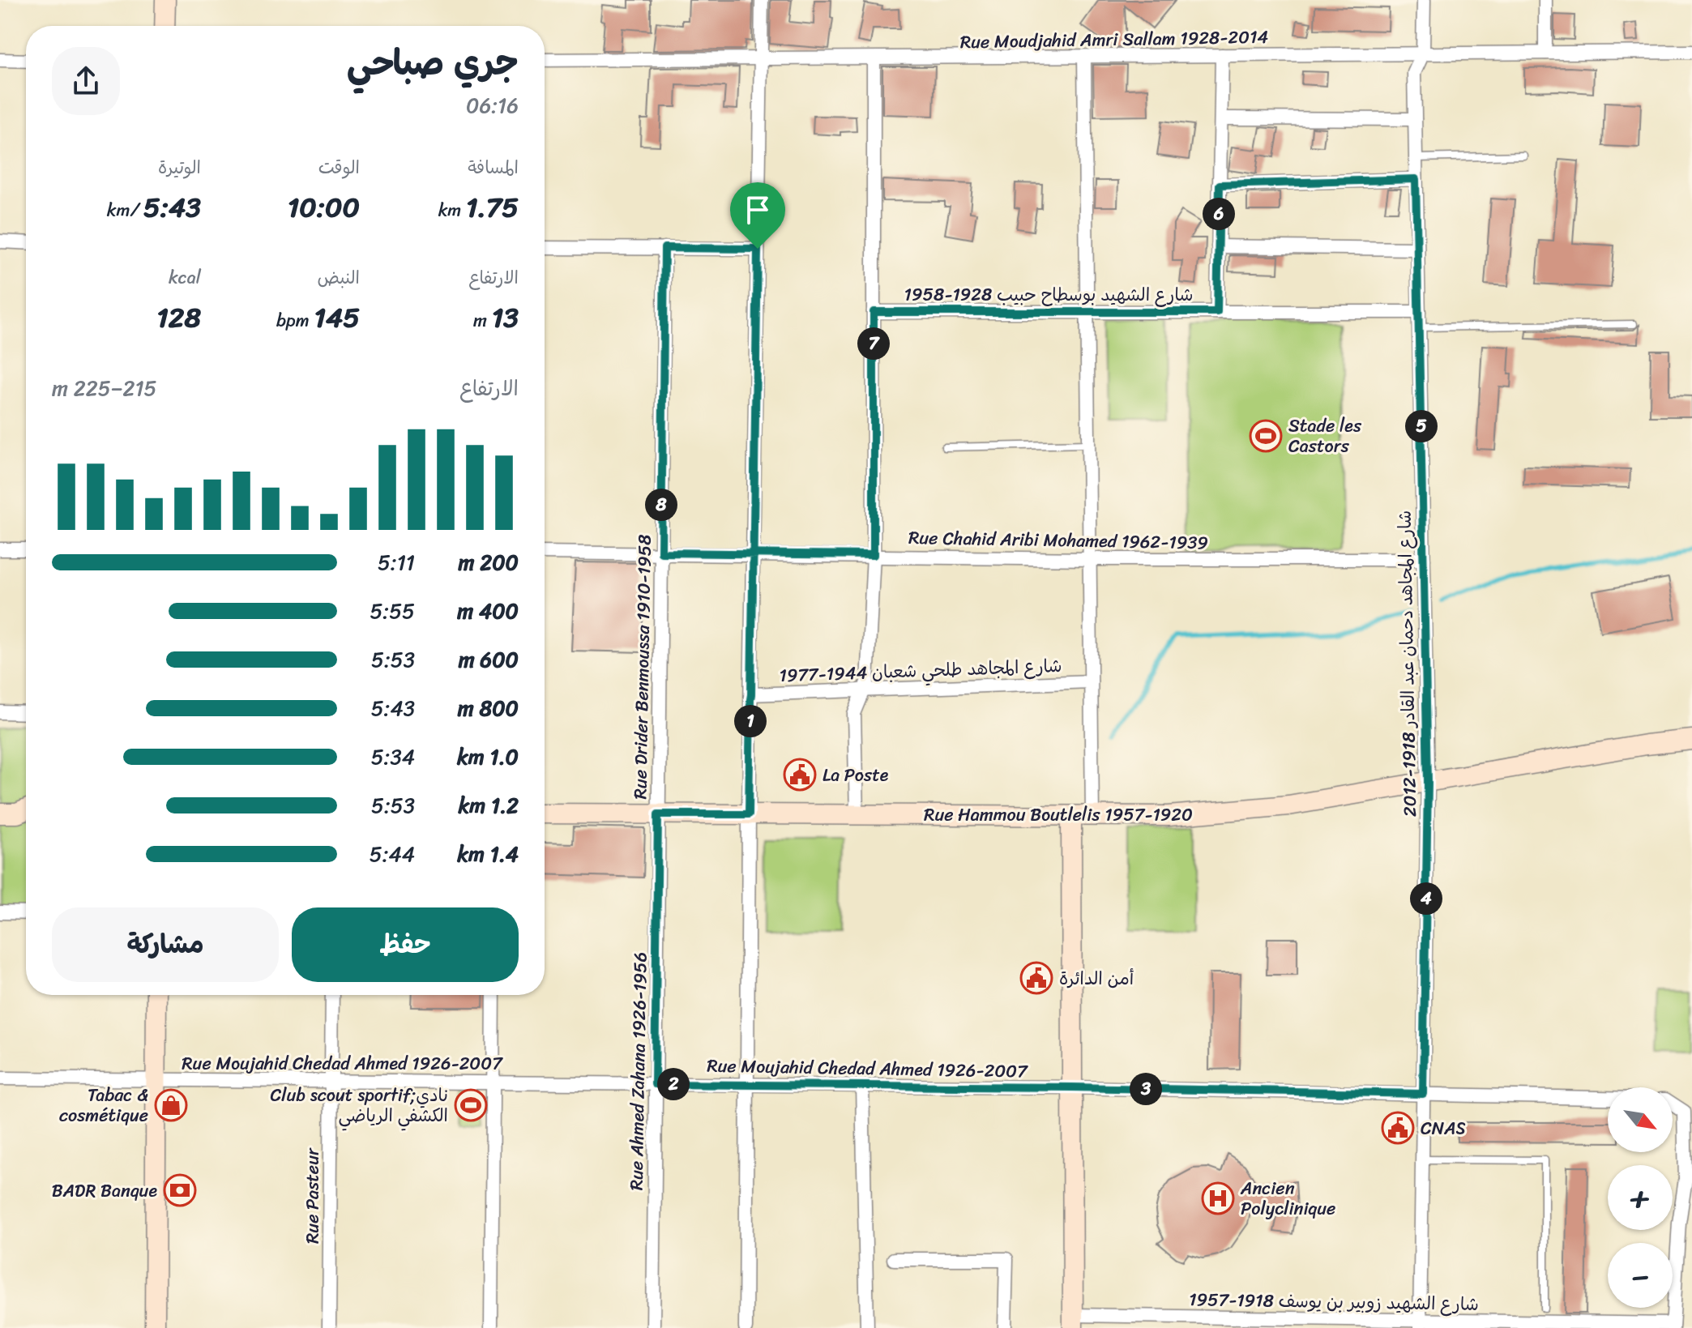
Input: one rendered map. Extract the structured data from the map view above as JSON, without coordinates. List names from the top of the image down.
{
  "streets": {
    "main road": ["Rue Hammou Boutlelis 1957-1920"],
    "street": [
      "Rue Moudjahid Amri Sallam 1928-2014",
      "شارع الشهيد بوسطاح حبيب 1928-1958",
      "Rue Chahid Aribi Mohamed 1962-1939",
      "شارع المجاهد دحمان عبد القادر 1918-2012",
      "Rue Drider Benmoussa 1910-1958",
      "شارع المجاهد طلحي شعبان 1944-1977",
      "Rue Moujahid Chedad Ahmed 1926-2007",
      "Rue Ahmed Zahana 1926-1956",
      "Rue Pasteur",
      "شارع الشهيد زوبير بن يوسف 1918-1957"
    ]
  },
  "crossings": [
    ["Rue Moudjahid Amri Sallam 1928-2014", "شارع المجاهد دحمان عبد القادر 1918-2012"],
    ["شارع الشهيد بوسطاح حبيب 1928-1958", "شارع المجاهد دحمان عبد القادر 1918-2012"],
    ["Rue Chahid Aribi Mohamed 1962-1939", "شارع المجاهد دحمان عبد القادر 1918-2012"],
    ["Rue Chahid Aribi Mohamed 1962-1939", "Rue Drider Benmoussa 1910-1958"],
    ["شارع المجاهد دحمان عبد القادر 1918-2012", "Rue Hammou Boutlelis 1957-1920"],
    ["شارع المجاهد دحمان عبد القادر 1918-2012", "Rue Moujahid Chedad Ahmed 1926-2007"],
    ["شارع المجاهد دحمان عبد القادر 1918-2012", "شارع الشهيد زوبير بن يوسف 1918-1957"],
    ["Rue Drider Benmoussa 1910-1958", "Rue Hammou Boutlelis 1957-1920"],
    ["Rue Drider Benmoussa 1910-1958", "Rue Ahmed Zahana 1926-1956"],
    ["Rue Hammou Boutlelis 1957-1920", "Rue Ahmed Zahana 1926-1956"],
    ["Rue Moujahid Chedad Ahmed 1926-2007", "Rue Ahmed Zahana 1926-1956"],
    ["Rue Moujahid Chedad Ahmed 1926-2007", "Rue Pasteur"]
  ],
  "places": {
    "sports": ["Stade les Castors", "Club scout sportif;نادي الكشفي الرياضي"],
    "public building": ["La Poste", "أمن الدائرة", "CNAS"],
    "shop": ["Tabac & cosmétique"],
    "bank": ["BADR Banque"],
    "hospital": ["Ancien Polyclinique"]
  },
  "north": "bottom right",
  "page": {
    "heading": ["جري صباحي", "06:16"],
    "stats": [
      ["المسافة", "1.75 km"],
      ["الوقت", "10:00"],
      ["الوتيرة", "5:43 /km"],
      ["الارتفاع", "13 m"],
      ["النبض", "145 bpm"],
      ["kcal", "128"]
    ],
    "pins": [
      "6",
      "7",
      "5",
      "8",
      "1",
      "4",
      "2",
      "3"
    ],
    "chart": ["الارتفاع", "215–225 m"],
    "list": [
      {
        "name": "200 m",
        "note": "5:11"
      },
      {
        "name": "400 m",
        "note": "5:55"
      },
      {
        "name": "600 m",
        "note": "5:53"
      },
      {
        "name": "800 m",
        "note": "5:43"
      },
      {
        "name": "1.0 km",
        "note": "5:34"
      },
      {
        "name": "1.2 km",
        "note": "5:53"
      },
      {
        "name": "1.4 km",
        "note": "5:44"
      }
    ],
    "buttons": ["حفظ", "مشاركة"],
    "map_buttons": ["+", "−"]
  }
}
